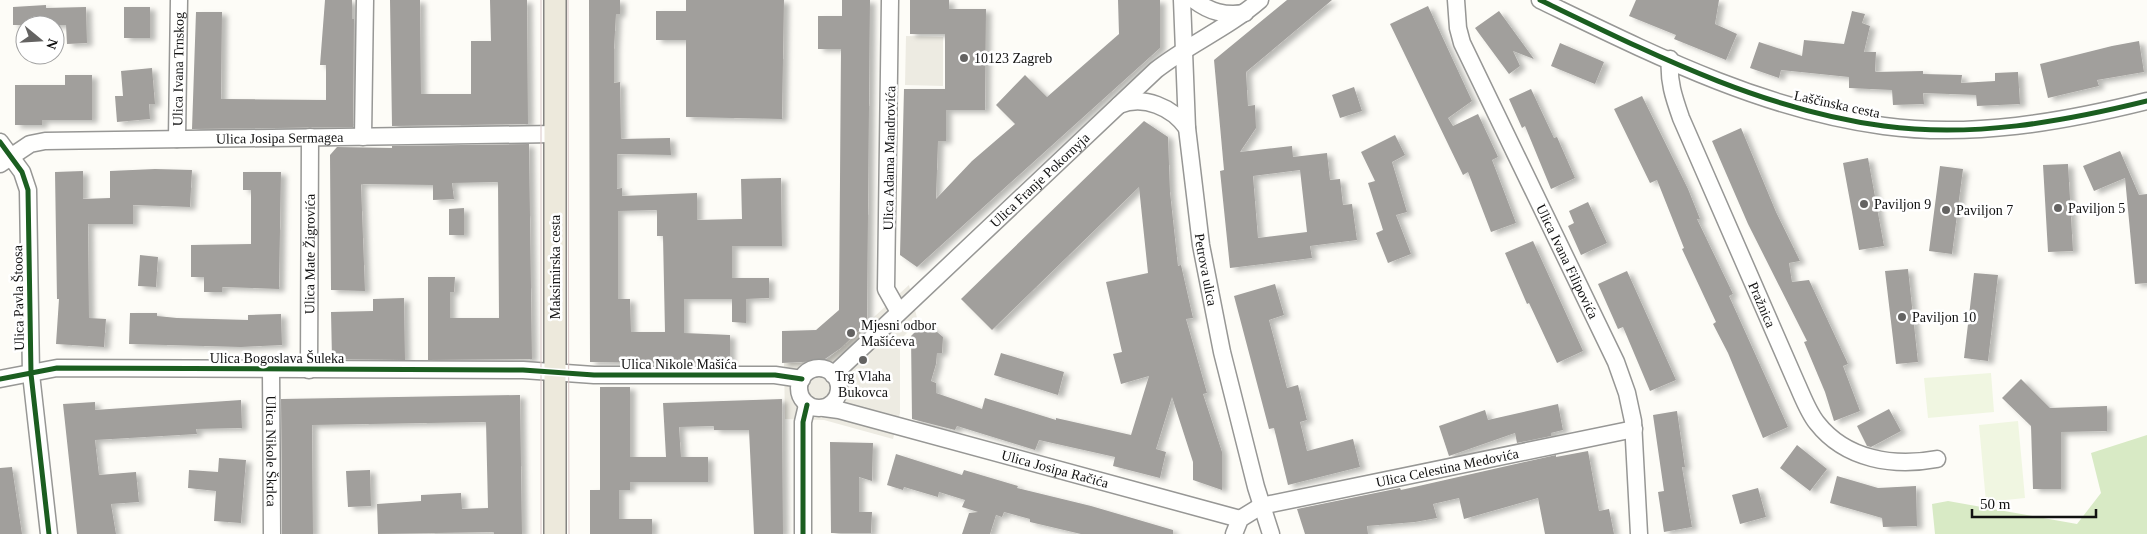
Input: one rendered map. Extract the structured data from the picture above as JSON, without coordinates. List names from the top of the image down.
{
  "streets": {
    "main road": ["Maksimirska cesta"],
    "street": [
      "Ulica Ivana Trnskog",
      "Laščinska cesta",
      "Ulica Josipa Sermagea",
      "Ulica Adama Mandrovića",
      "Ulica Franje Pokornyja",
      "Ulica Mate Žigrovića",
      "Ulica Ivana Filipovića",
      "Petrova ulica",
      "Ulica Pavla Štoosa",
      "Pražnica",
      "Ulica Bogoslava Šuleka",
      "Ulica Nikole Mašića",
      "Ulica Nikole Škrlca",
      "Ulica Celestina Medovića",
      "Ulica Josipa Račića"
    ]
  },
  "crossings": [
    ["Ulica Ivana Trnskog", "Ulica Josipa Sermagea"],
    ["Laščinska cesta", "Pražnica"],
    ["Ulica Josipa Sermagea", "Ulica Mate Žigrovića"],
    ["Ulica Josipa Sermagea", "Maksimirska cesta"],
    ["Ulica Josipa Sermagea", "Ulica Pavla Štoosa"],
    ["Ulica Adama Mandrovića", "Ulica Franje Pokornyja"],
    ["Ulica Franje Pokornyja", "Petrova ulica"],
    ["Ulica Mate Žigrovića", "Ulica Bogoslava Šuleka"],
    ["Ulica Ivana Filipovića", "Ulica Celestina Medovića"],
    ["Maksimirska cesta", "Ulica Bogoslava Šuleka"],
    ["Maksimirska cesta", "Ulica Nikole Mašića"],
    ["Petrova ulica", "Ulica Celestina Medovića"],
    ["Ulica Pavla Štoosa", "Ulica Bogoslava Šuleka"],
    ["Ulica Bogoslava Šuleka", "Ulica Nikole Mašića"],
    ["Ulica Bogoslava Šuleka", "Ulica Nikole Škrlca"],
    ["Ulica Nikole Mašića", "Ulica Josipa Račića"],
    ["Ulica Celestina Medovića", "Ulica Josipa Račića"]
  ],
  "places": [
    "10123 Zagreb",
    "Paviljon 9",
    "Paviljon 5",
    "Paviljon 7",
    "Paviljon 10",
    "Mjesni odbor Mašićeva",
    "Trg Vlaha Bukovca"
  ],
  "scale_bar": "50 m",
  "north": "right"
}
